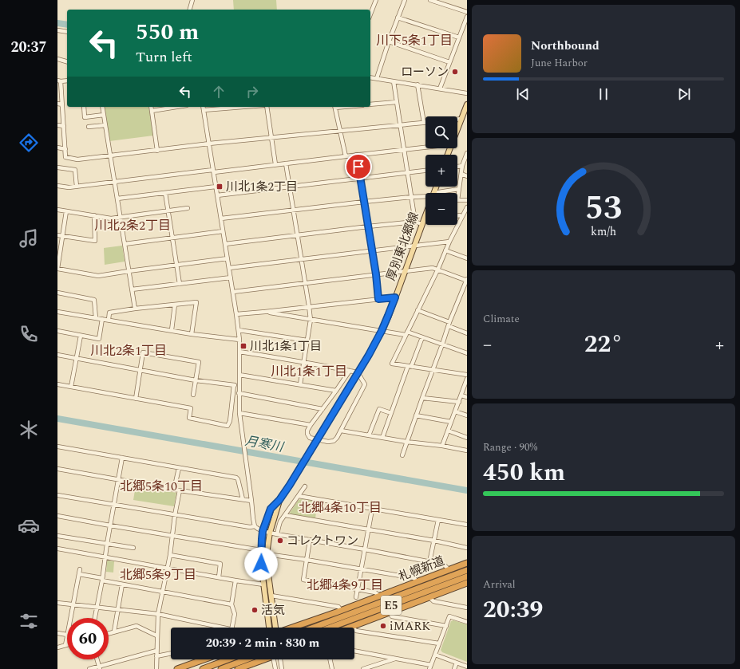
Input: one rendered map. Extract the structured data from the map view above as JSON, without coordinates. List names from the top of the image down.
{
  "streets": {
    "highway": ["札幌新道", "E5"],
    "main road": ["厚別東北郷線"]
  },
  "districts": [
    "川下5条1丁目",
    "川北2条2丁目",
    "川北2条1丁目",
    "川北1条1丁目",
    "北郷5条10丁目",
    "北郷4条10丁目",
    "北郷5条9丁目",
    "北郷4条9丁目"
  ],
  "water": ["月寒川"],
  "places": {
    "other": [
      "ローソン",
      "コレクトワン",
      "活気",
      "iMARK"
    ],
    "transit": ["川北1条2丁目", "川北1条1丁目"]
  },
  "page": {
    "tabs": "20:37",
    "turn": ["550 m", "Turn left"],
    "song": ["Northbound", "June Harbor"],
    "map_buttons": ["+", "−"],
    "tile": [
      "Climate",
      ["Range · 90%", "450 km"],
      ["Arrival", "20:39"]
    ],
    "heat": ["−", "22°", "+"],
    "limit": "60",
    "trip": "20:39 · 2 min · 830 m",
    "gauge": ["53", "km/h"]
  }
}
